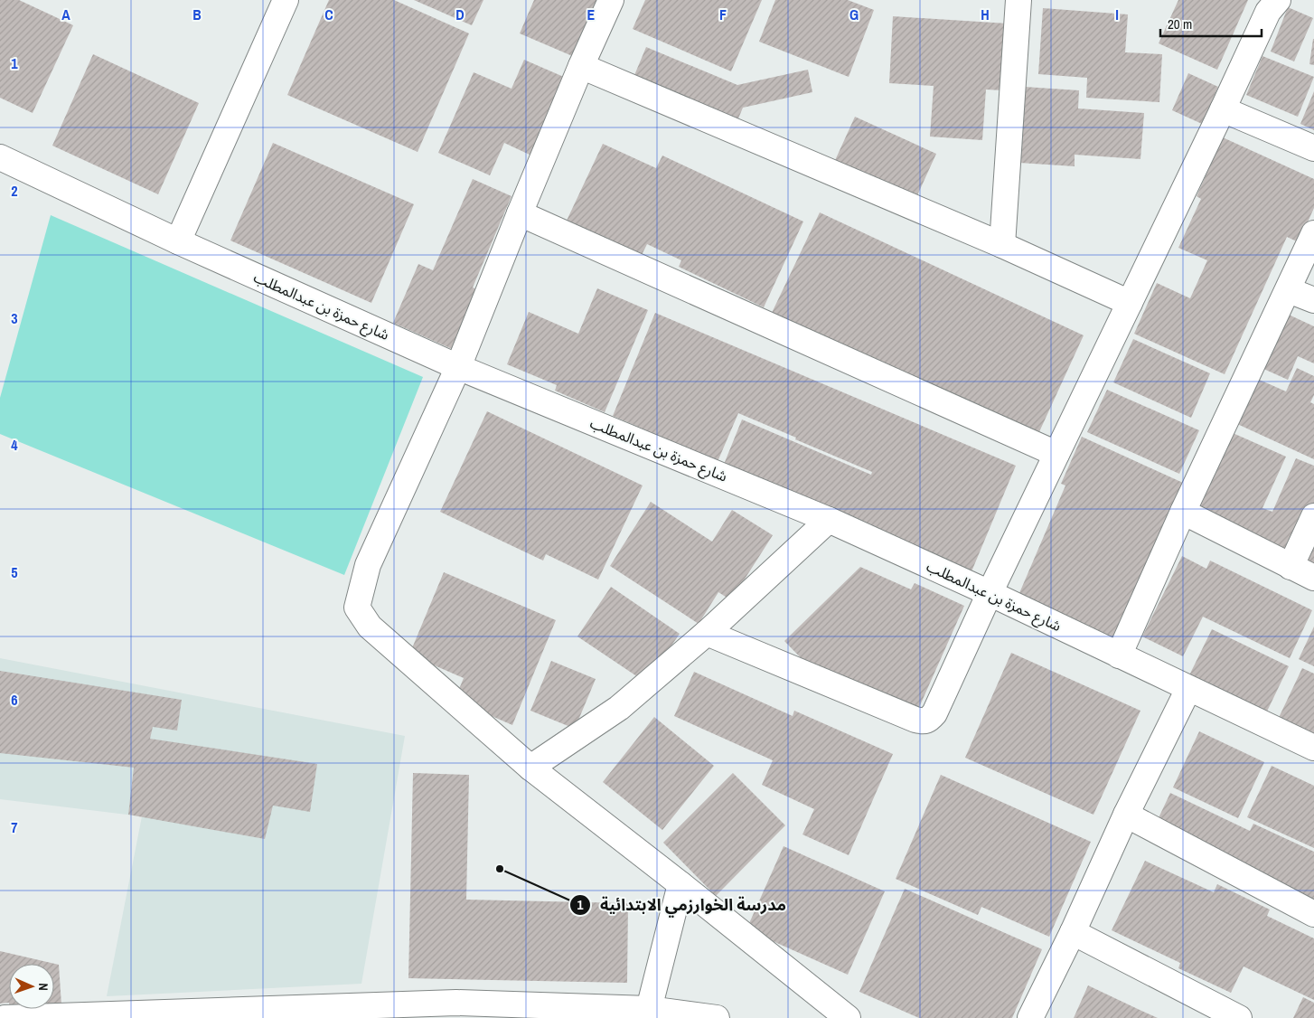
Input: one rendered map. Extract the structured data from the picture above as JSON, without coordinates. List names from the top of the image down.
{
  "streets": {
    "street": ["شارع حمزة بن عبدالمطلب"]
  },
  "places": ["مدرسة الخوارزمي الابتدائية"],
  "scale_bar": "20 m",
  "north": "right",
  "grid": {
    "columns": [
      "A",
      "B",
      "C",
      "D",
      "E",
      "F",
      "G",
      "H",
      "I"
    ],
    "rows": [
      "1",
      "2",
      "3",
      "4",
      "5",
      "6",
      "7"
    ]
  }
}
